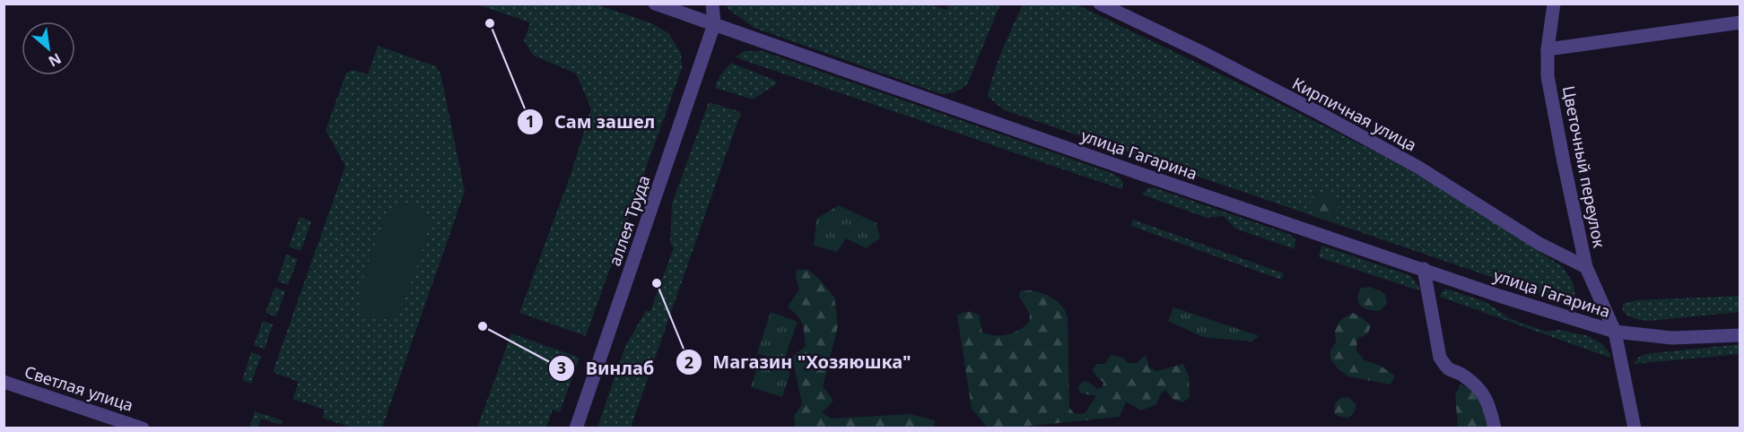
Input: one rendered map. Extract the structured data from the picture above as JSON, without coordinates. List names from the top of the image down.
{
  "streets": {
    "street": [
      "Кирпичная улица",
      "улица Гагарина",
      "Цветочный переулок",
      "аллея Труда",
      "Светлая улица"
    ]
  },
  "crossings": [
    ["Кирпичная улица", "Цветочный переулок"],
    ["улица Гагарина", "Цветочный переулок"],
    ["улица Гагарина", "аллея Труда"]
  ],
  "places": ["Сам зашел", "Магазин \"Хозяюшка\"", "Винлаб"],
  "north": "bottom right"
}
